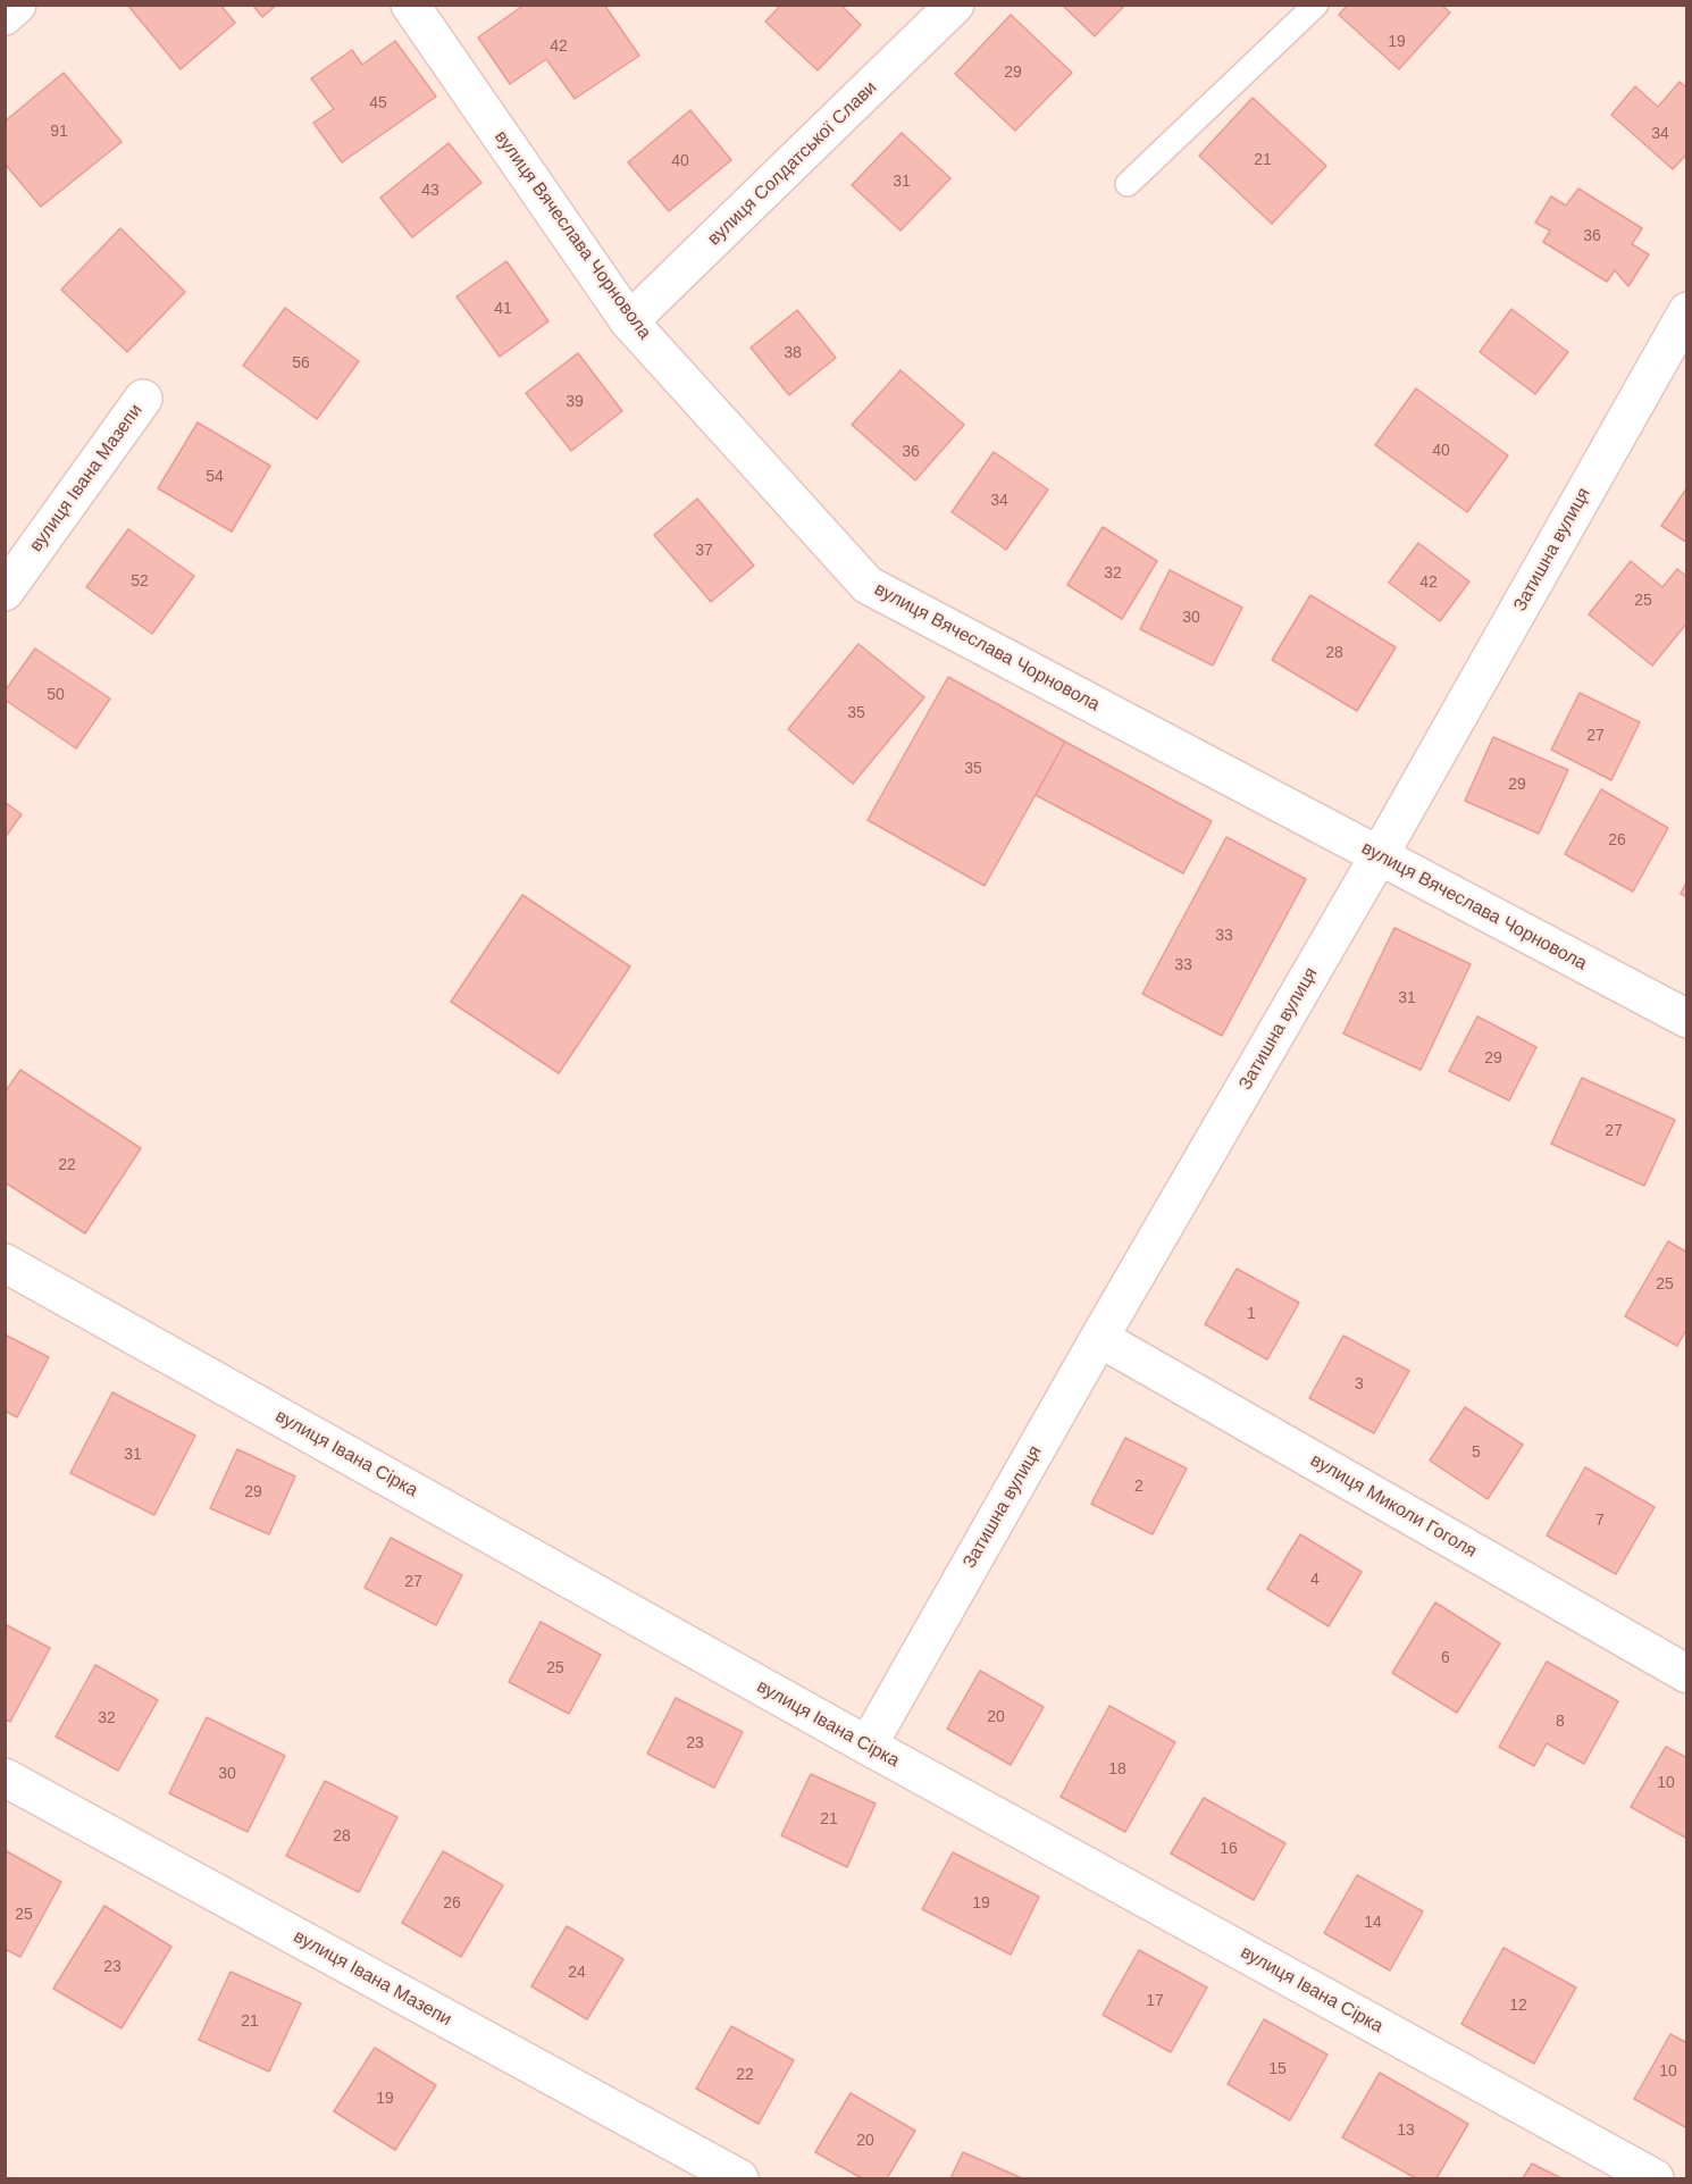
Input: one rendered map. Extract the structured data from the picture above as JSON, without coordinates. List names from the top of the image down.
{
  "streets": {
    "street": [
      "вулиця Солдатської Слави",
      "вулиця Вячеслава Чорновола",
      "вулиця Івана Мазепи",
      "Затишна вулиця",
      "вулиця Івана Сірка",
      "вулиця Миколи Гоголя"
    ]
  },
  "crossings": [
    ["вулиця Солдатської Слави", "вулиця Вячеслава Чорновола"],
    ["вулиця Вячеслава Чорновола", "Затишна вулиця"],
    ["Затишна вулиця", "вулиця Івана Сірка"],
    ["Затишна вулиця", "вулиця Миколи Гоголя"]
  ],
  "house_numbers": [
    "19",
    "42",
    "29",
    "45",
    "91",
    "34",
    "21",
    "40",
    "31",
    "43",
    "36",
    "41",
    "38",
    "56",
    "39",
    "40",
    "36",
    "54",
    "34",
    "37",
    "32",
    "52",
    "42",
    "25",
    "30",
    "28",
    "50",
    "35",
    "27",
    "35",
    "29",
    "26",
    "33",
    "33",
    "31",
    "29",
    "27",
    "22",
    "25",
    "1",
    "3",
    "5",
    "31",
    "2",
    "29",
    "7",
    "4",
    "27",
    "6",
    "25",
    "20",
    "32",
    "8",
    "23",
    "18",
    "30",
    "10",
    "21",
    "28",
    "16",
    "26",
    "19",
    "25",
    "14",
    "23",
    "24",
    "17",
    "12",
    "21",
    "15",
    "10",
    "22",
    "19",
    "13",
    "20"
  ]
}
